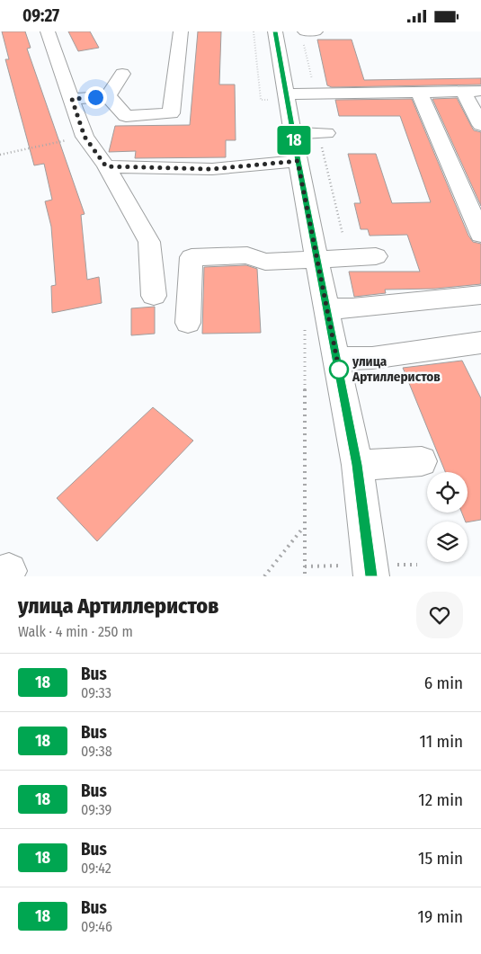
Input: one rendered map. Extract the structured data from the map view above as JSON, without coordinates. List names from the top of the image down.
{
  "places": ["улица Артиллеристов"],
  "lines": ["bus line 18"],
  "page": {
    "status": "09:27",
    "on_map": "18",
    "heading": ["улица Артиллеристов", "Walk · 4 min · 250 m"],
    "list": [
      {
        "mark": "18",
        "name": "Bus",
        "note": "09:33",
        "value": "6 min"
      },
      {
        "mark": "18",
        "name": "Bus",
        "note": "09:38",
        "value": "11 min"
      },
      {
        "mark": "18",
        "name": "Bus",
        "note": "09:39",
        "value": "12 min"
      },
      {
        "mark": "18",
        "name": "Bus",
        "note": "09:42",
        "value": "15 min"
      },
      {
        "mark": "18",
        "name": "Bus",
        "note": "09:46",
        "value": "19 min"
      }
    ]
  }
}
